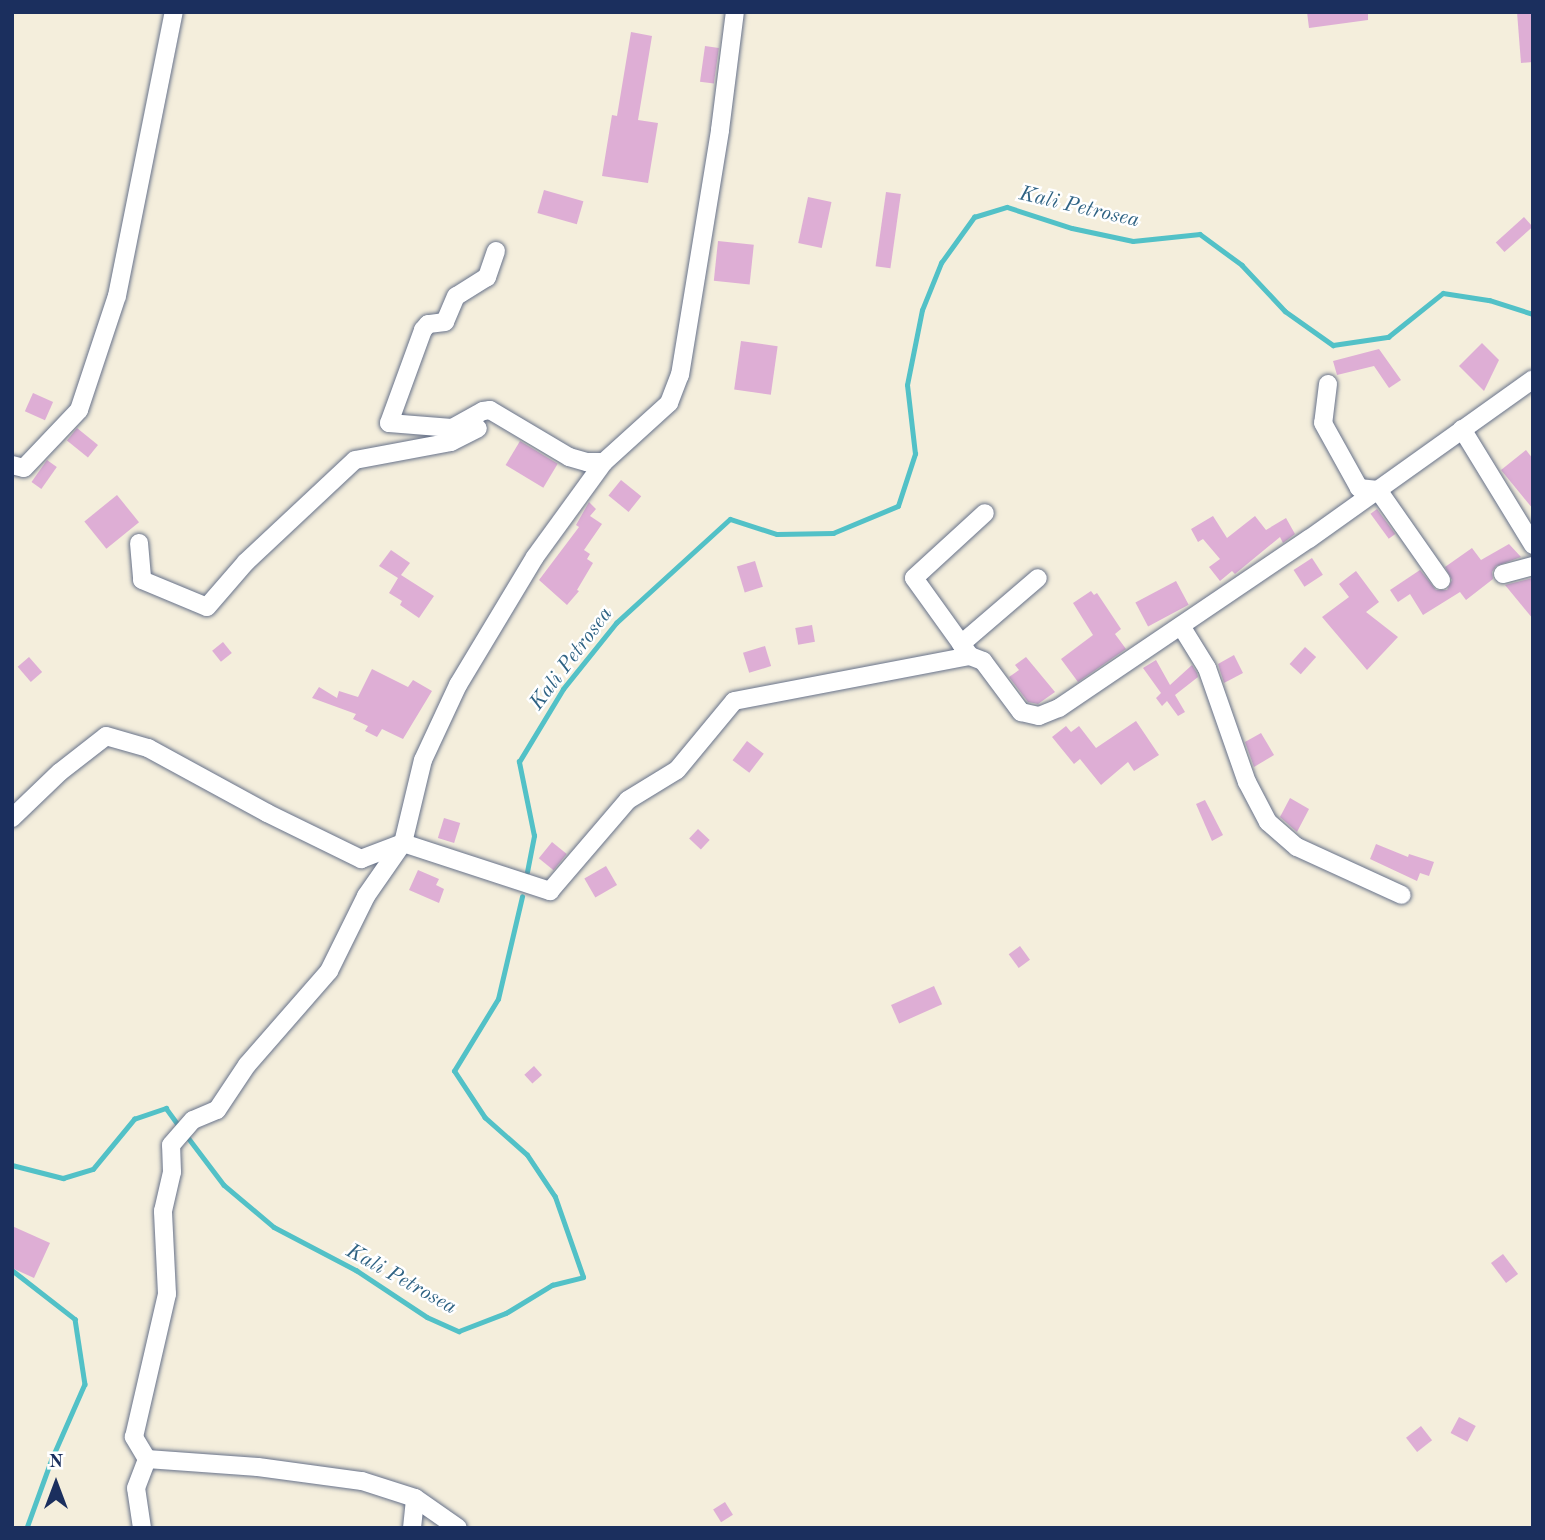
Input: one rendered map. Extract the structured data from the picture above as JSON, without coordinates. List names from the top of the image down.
{
  "water": ["Kali Petrosea"],
  "north": "top"
}
